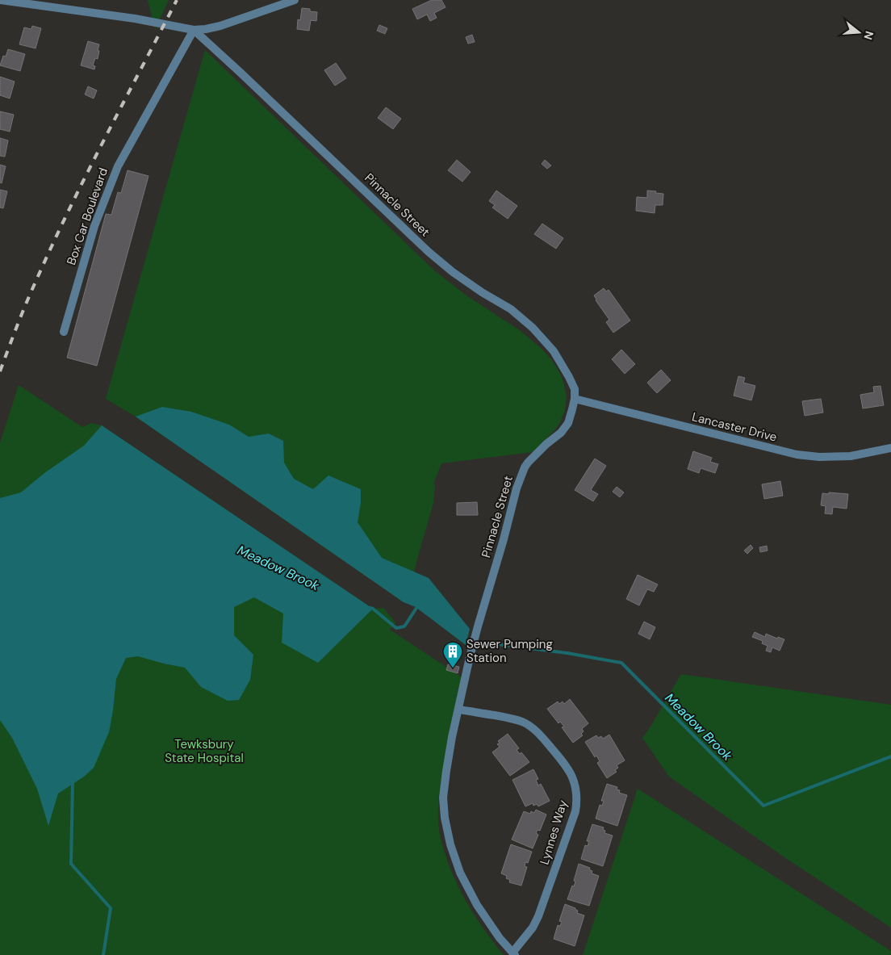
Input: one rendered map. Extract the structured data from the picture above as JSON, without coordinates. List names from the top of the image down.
{
  "streets": {
    "street": [
      "Pinnacle Street",
      "Box Car Boulevard",
      "Lancaster Drive",
      "Lynnes Way"
    ]
  },
  "crossings": [
    ["Pinnacle Street", "Box Car Boulevard"],
    ["Pinnacle Street", "Lancaster Drive"],
    ["Pinnacle Street", "Lynnes Way"]
  ],
  "water": ["Meadow Brook"],
  "parks": ["Tewksbury State Hospital"],
  "places": {
    "building": ["Sewer Pumping Station"]
  },
  "north": "right"
}
